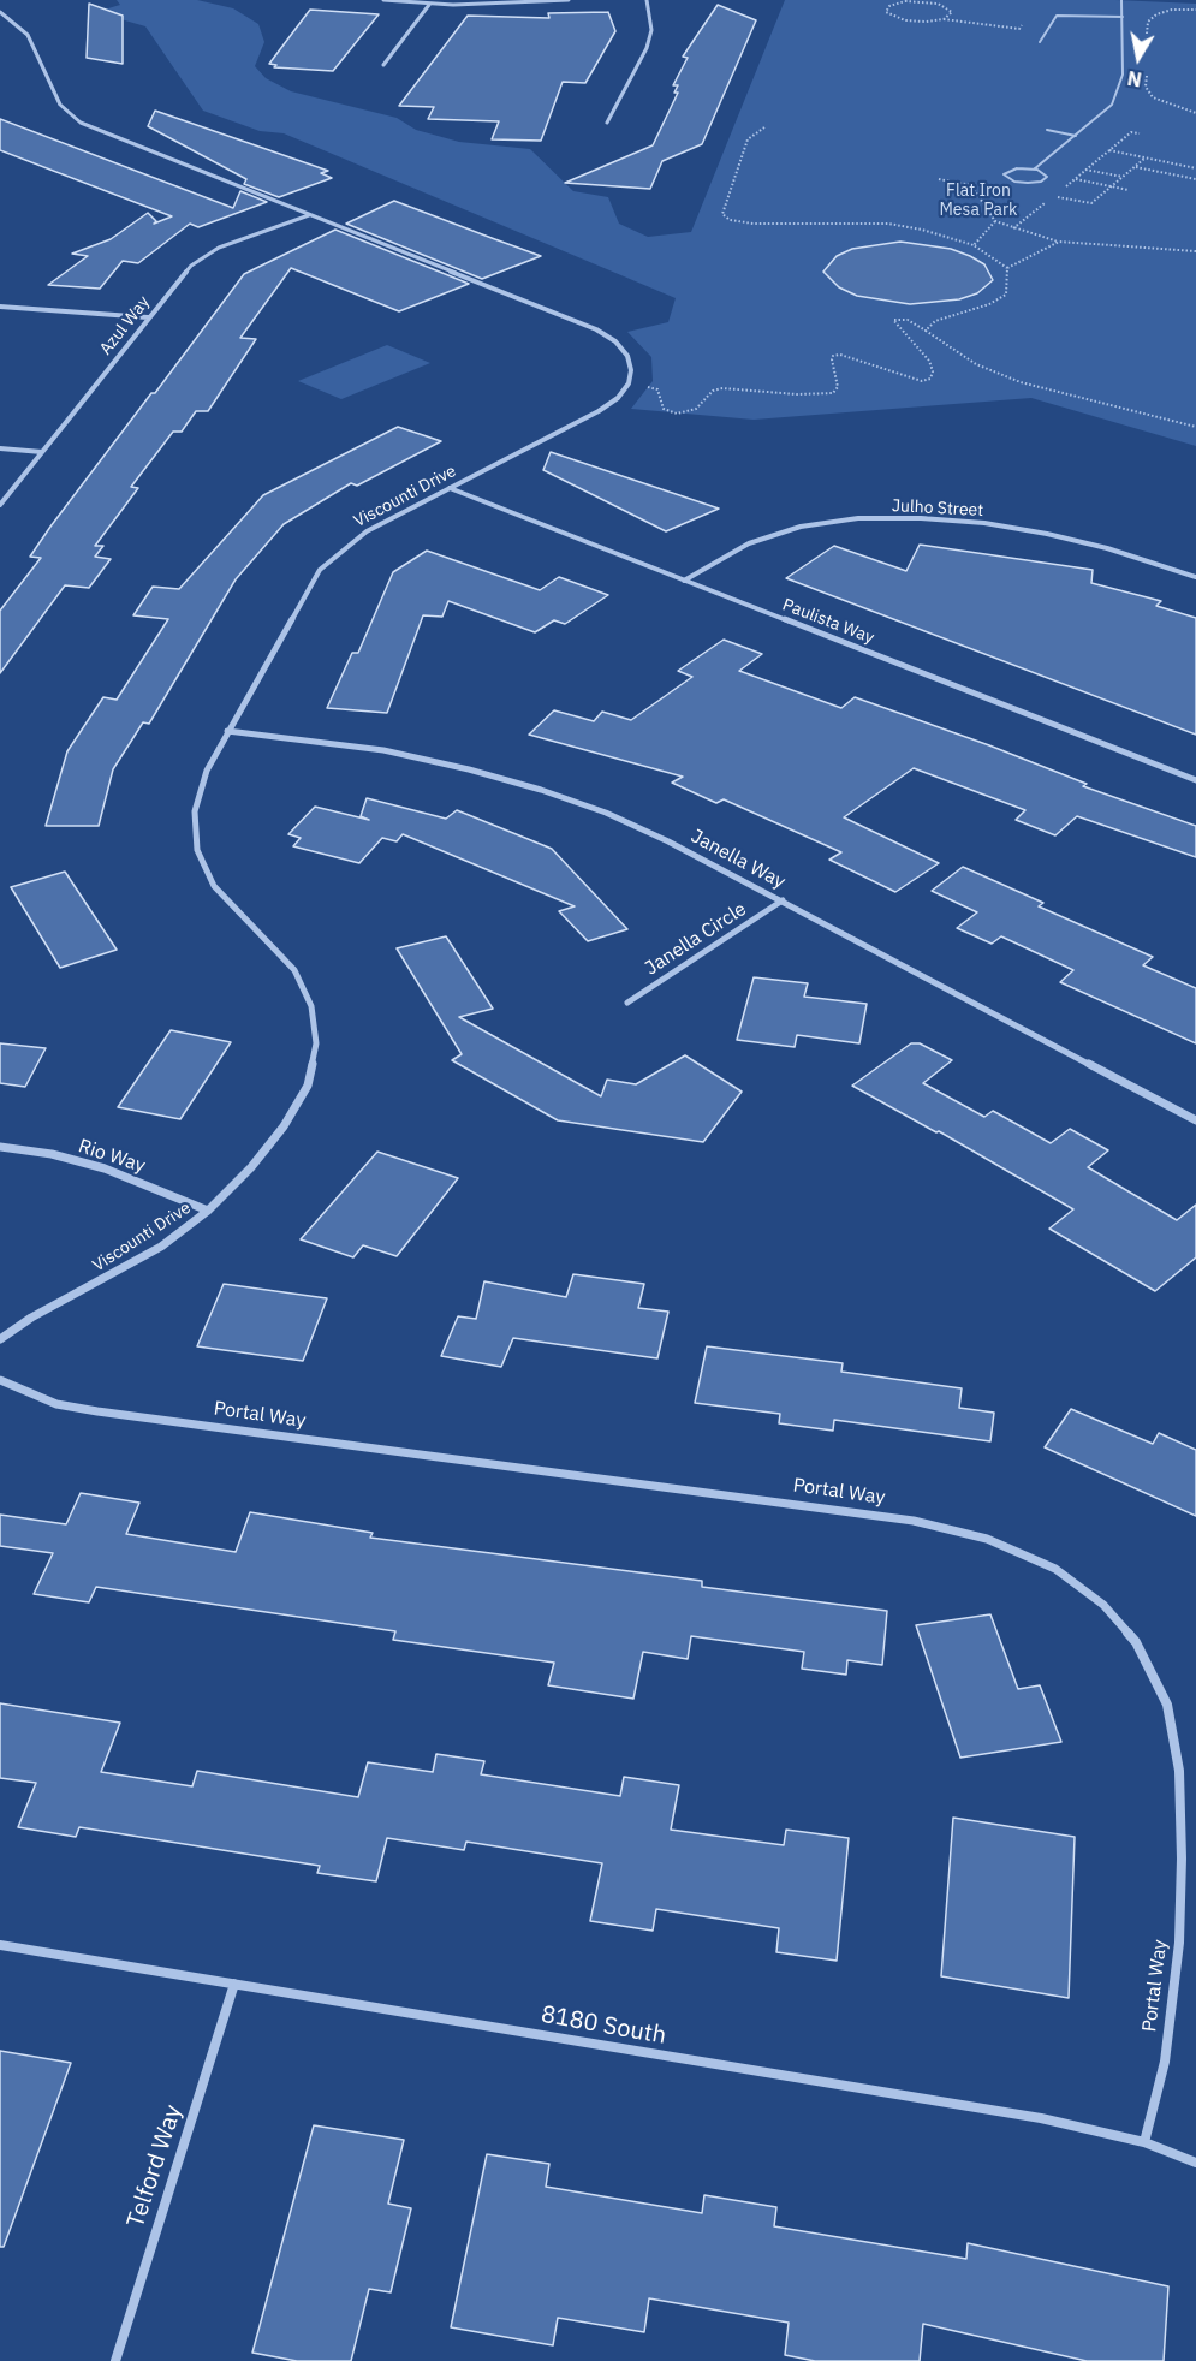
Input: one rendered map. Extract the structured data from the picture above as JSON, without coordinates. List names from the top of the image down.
{
  "streets": {
    "street": [
      "Azul Way",
      "Viscounti Drive",
      "Julho Street",
      "Paulista Way",
      "Janella Way",
      "Janella Circle",
      "Rio Way",
      "Portal Way",
      "8180 South",
      "Telford Way"
    ]
  },
  "crossings": [
    ["Viscounti Drive", "Paulista Way"],
    ["Viscounti Drive", "Janella Way"],
    ["Viscounti Drive", "Rio Way"],
    ["Julho Street", "Paulista Way"],
    ["Janella Way", "Janella Circle"],
    ["Portal Way", "8180 South"],
    ["8180 South", "Telford Way"]
  ],
  "parks": ["Flat Iron Mesa Park"],
  "north": "bottom"
}
